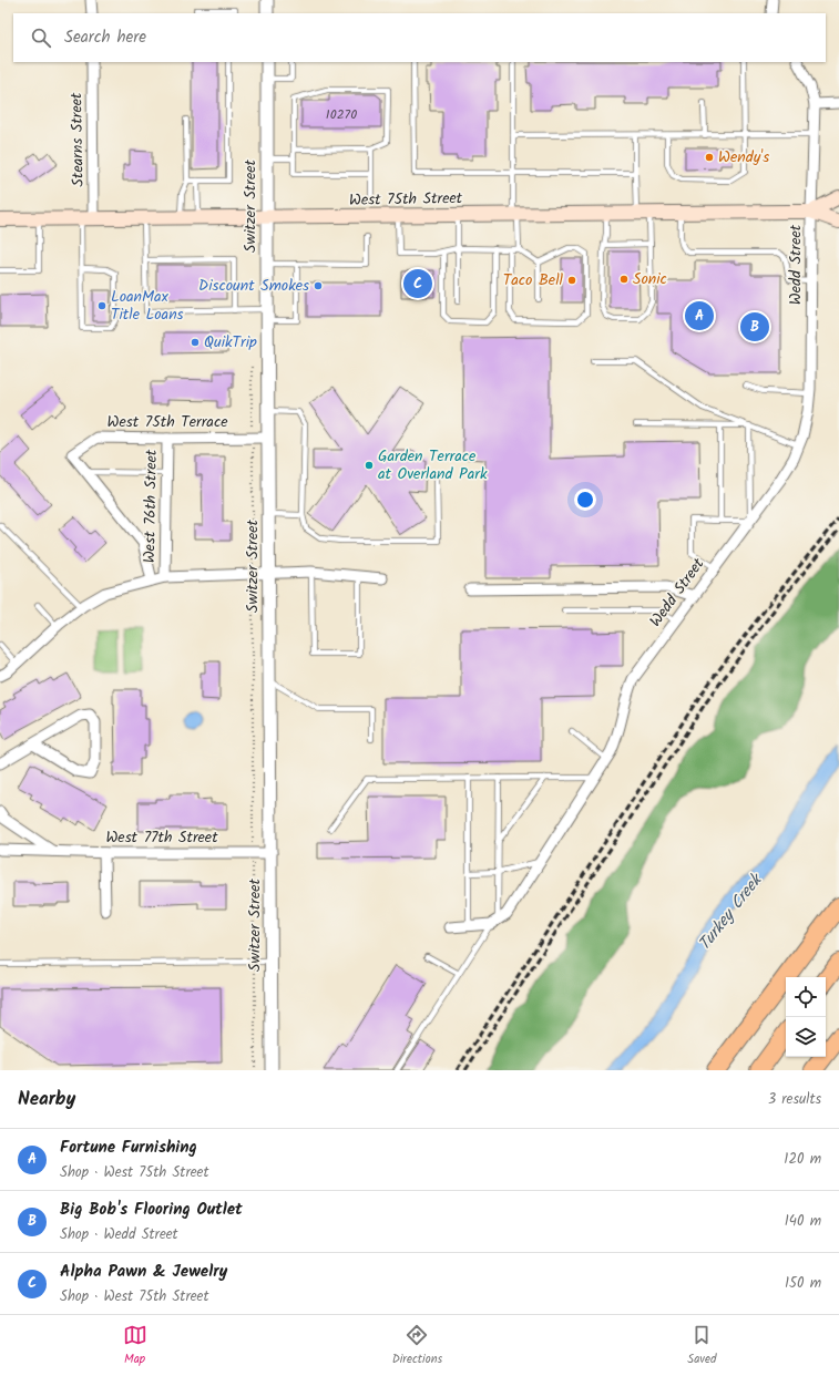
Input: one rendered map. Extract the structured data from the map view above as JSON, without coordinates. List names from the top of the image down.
{
  "streets": {
    "main road": ["West 75th Street"],
    "street": [
      "Stearns Street",
      "Switzer Street",
      "Wedd Street",
      "West 75th Terrace",
      "West 76th Street",
      "West 77th Street"
    ]
  },
  "crossings": [
    ["Stearns Street", "West 75th Street"],
    ["West 75th Street", "Switzer Street"],
    ["West 75th Street", "Wedd Street"],
    ["Switzer Street", "West 75th Terrace"],
    ["Switzer Street", "West 76th Street"],
    ["Switzer Street", "West 77th Street"],
    ["West 75th Terrace", "West 76th Street"]
  ],
  "water": ["Turkey Creek"],
  "places": [
    "Wendy's",
    "Sonic",
    "Taco Bell",
    "Discount Smokes",
    "LoanMax Title Loans",
    "QuikTrip",
    "Garden Terrace at Overland Park"
  ],
  "house_numbers": ["10270"],
  "page": {
    "search": "Search here",
    "pins": ["C", "A", "B"],
    "heading": ["Nearby", "3 results"],
    "list": [
      {
        "mark": "A",
        "name": "Fortune Furnishing",
        "note": "Shop · West 75th Street",
        "value": "120 m"
      },
      {
        "mark": "B",
        "name": "Big Bob's Flooring Outlet",
        "note": "Shop · Wedd Street",
        "value": "140 m"
      },
      {
        "mark": "C",
        "name": "Alpha Pawn & Jewelry",
        "note": "Shop · West 75th Street",
        "value": "150 m"
      }
    ],
    "nav": ["Map", "Directions", "Saved"]
  }
}
